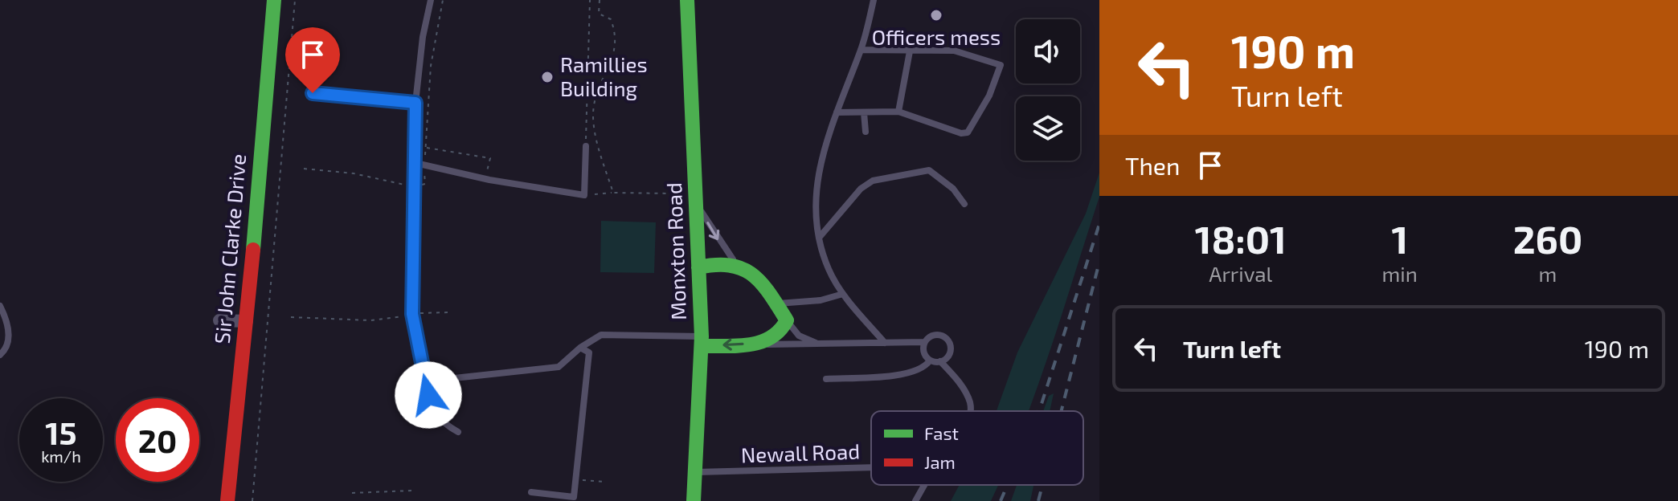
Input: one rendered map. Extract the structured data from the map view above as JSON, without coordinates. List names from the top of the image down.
{
  "streets": {
    "street": ["Sir John Clarke Drive", "Monxton Road"],
    "lane": ["Newall Road"]
  },
  "crossings": [
    ["Monxton Road", "Newall Road"]
  ],
  "places": ["Officers mess", "Ramillies Building"],
  "legend": ["Fast", "Jam"],
  "page": {
    "turn": ["190 m", "Turn left"],
    "then": "Then",
    "eta": [
      "18:01",
      "Arrival",
      "1",
      "min",
      "260",
      "m"
    ],
    "list": [
      {
        "name": "Turn left",
        "value": "190 m"
      }
    ],
    "speed": "15 km/h",
    "limit": "20"
  }
}
